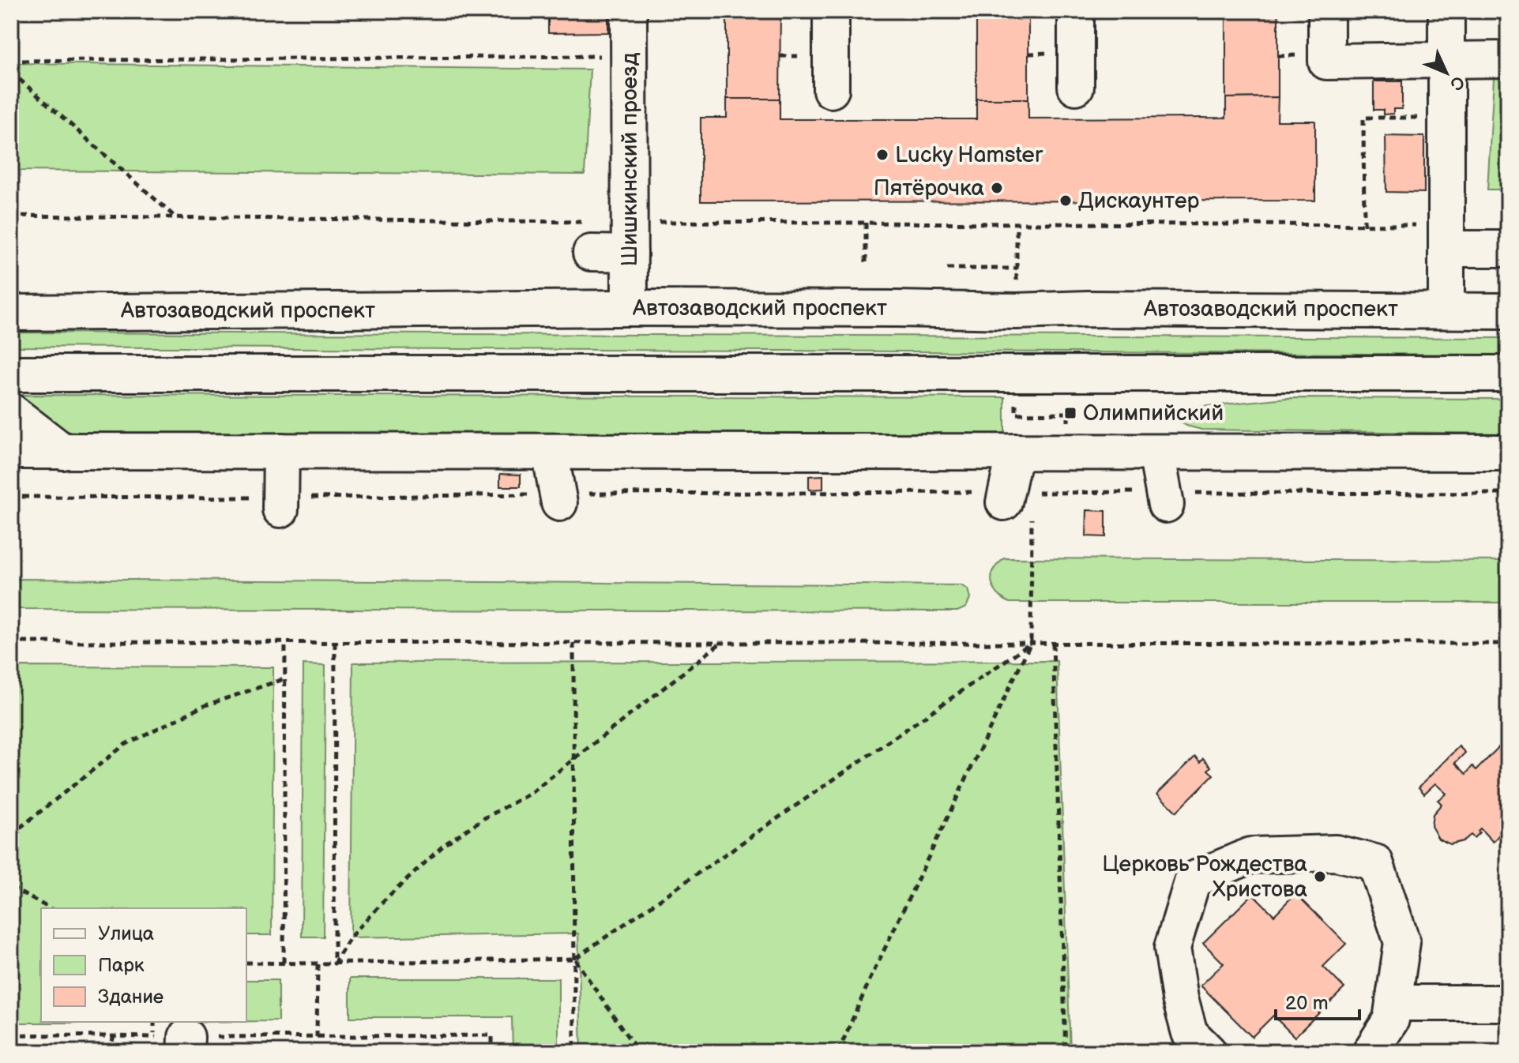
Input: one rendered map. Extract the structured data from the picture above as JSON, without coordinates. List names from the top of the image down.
{
  "streets": {
    "street": ["Шишкинский проезд", "Автозаводский проспект"]
  },
  "crossings": [
    ["Шишкинский проезд", "Автозаводский проспект"]
  ],
  "places": {
    "other": [
      "Lucky Hamster",
      "Пятёрочка",
      "Дискаунтер",
      "Церковь Рождества Христова"
    ],
    "transit": ["Олимпийский"]
  },
  "legend": ["Улица", "Парк", "Здание"],
  "scale_bar": "20 m",
  "north": "bottom right"
}
